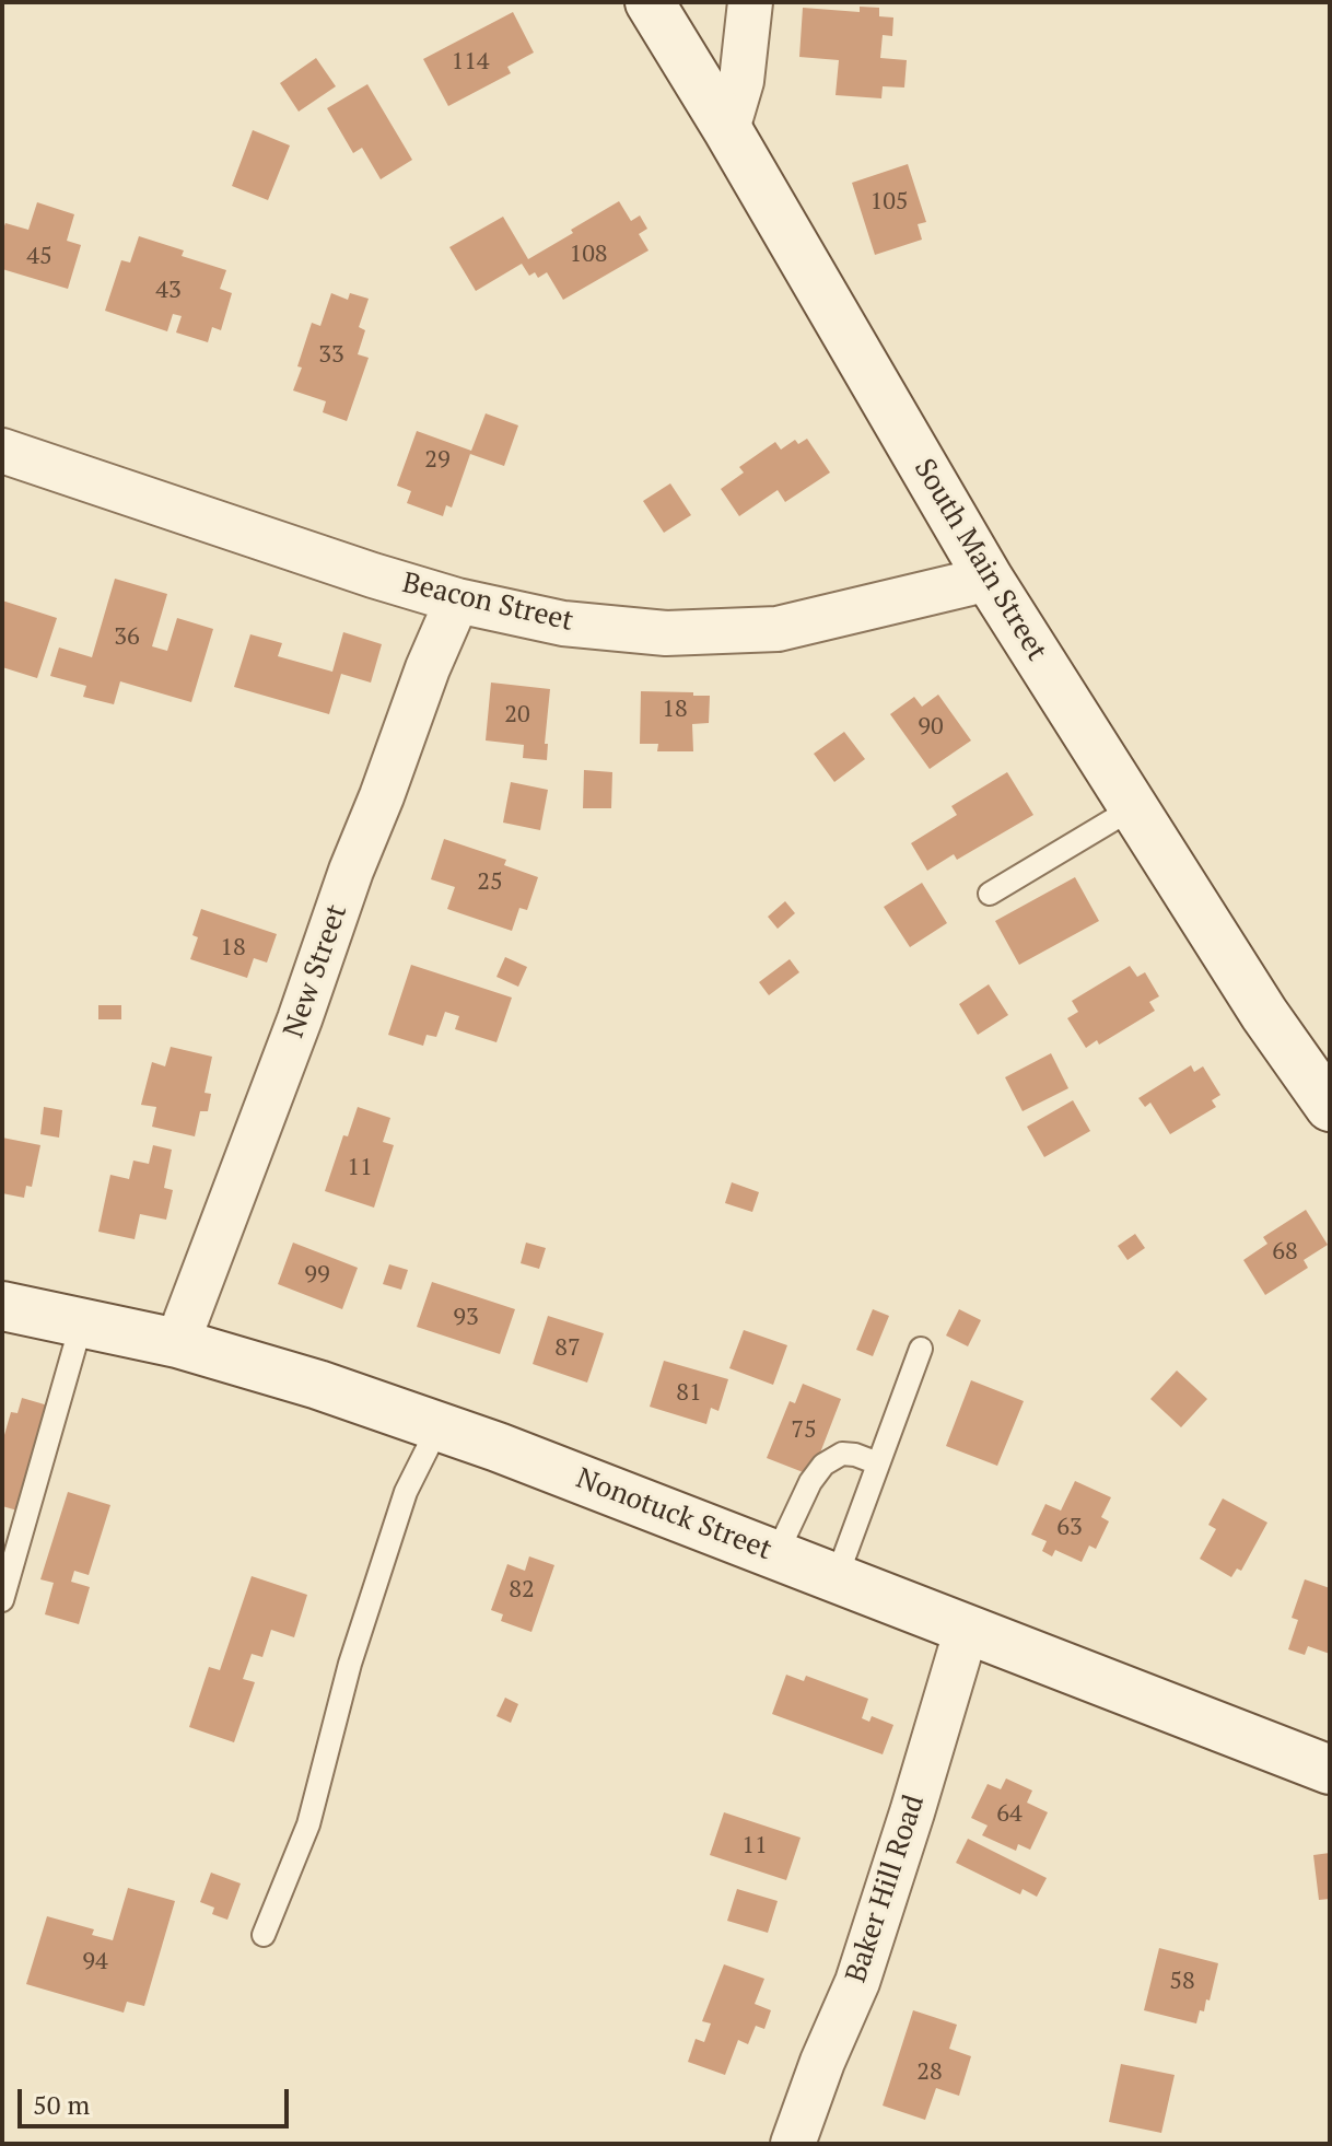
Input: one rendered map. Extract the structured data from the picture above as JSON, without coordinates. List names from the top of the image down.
{
  "streets": {
    "main road": ["South Main Street", "Nonotuck Street"],
    "street": ["Beacon Street", "New Street", "Baker Hill Road"]
  },
  "crossings": [
    ["South Main Street", "Beacon Street"],
    ["Beacon Street", "New Street"],
    ["New Street", "Nonotuck Street"],
    ["Nonotuck Street", "Baker Hill Road"]
  ],
  "house_numbers": [
    "114",
    "105",
    "108",
    "45",
    "43",
    "33",
    "29",
    "36",
    "18",
    "20",
    "90",
    "25",
    "18",
    "11",
    "68",
    "99",
    "93",
    "87",
    "81",
    "75",
    "63",
    "82",
    "64",
    "11",
    "94",
    "58",
    "28"
  ],
  "scale_bar": "50 m"
}
